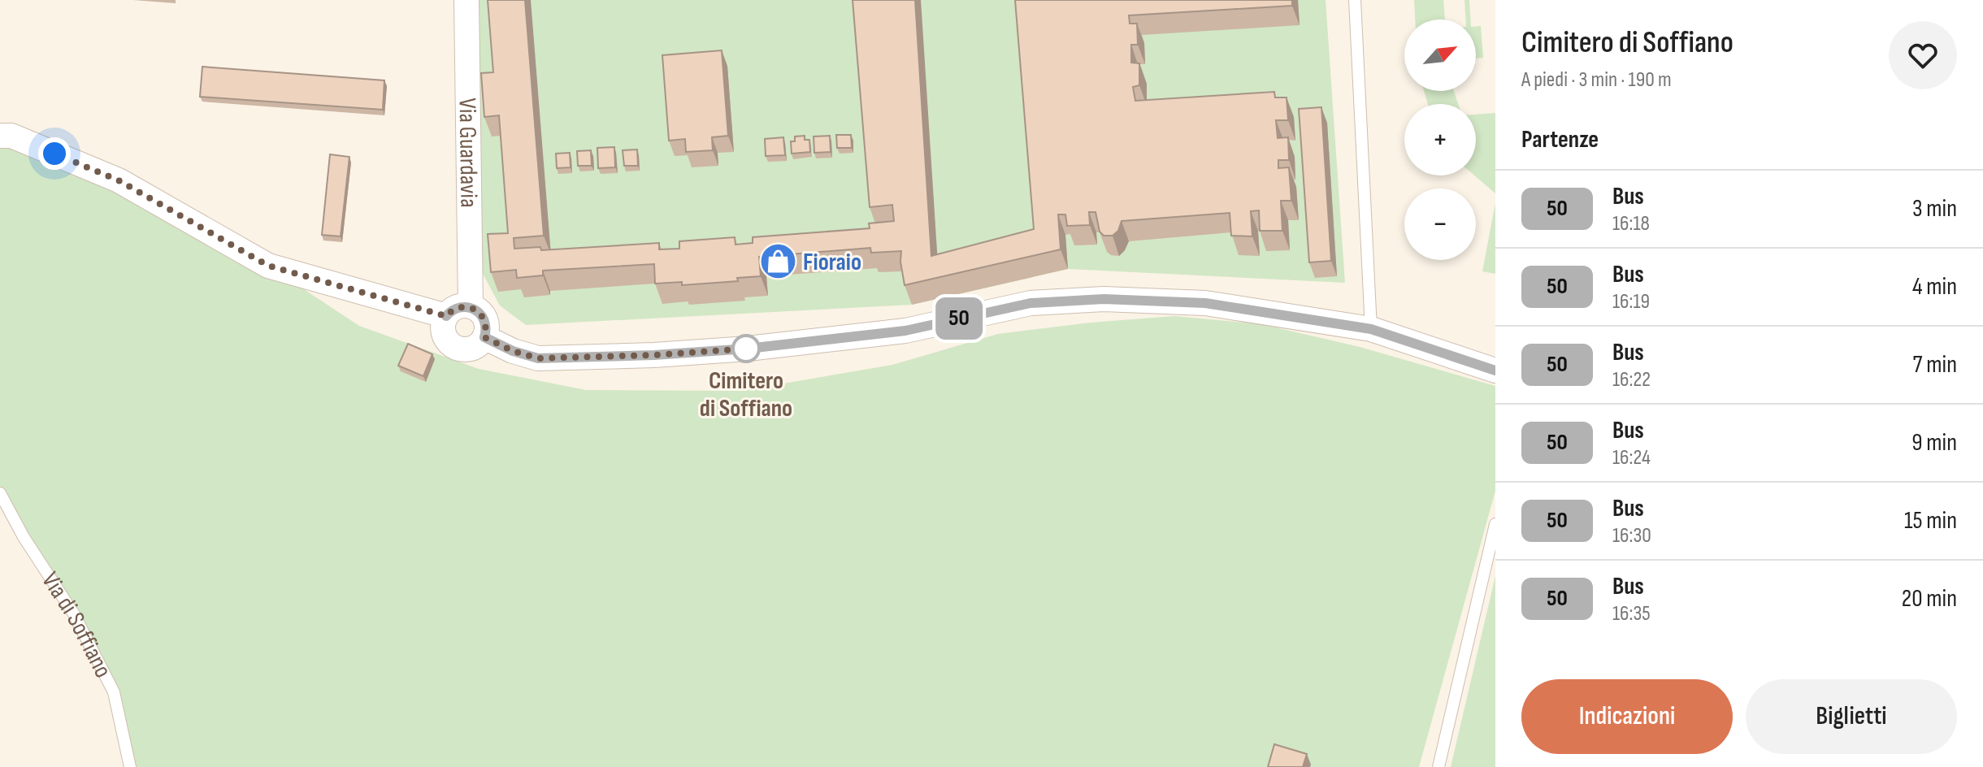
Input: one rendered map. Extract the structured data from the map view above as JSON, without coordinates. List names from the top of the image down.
{
  "streets": {
    "street": ["Via Guardavia"],
    "lane": ["Via di Soffiano"]
  },
  "places": {
    "shop": ["Fioraio"],
    "other": ["Cimitero di Soffiano"]
  },
  "lines": ["bus line 50"],
  "north": "top right",
  "page": {
    "on_map": "50",
    "heading": [
      ["Cimitero di Soffiano", "A piedi · 3 min · 190 m"],
      "Partenze"
    ],
    "map_buttons": ["+", "−"],
    "list": [
      {
        "mark": "50",
        "name": "Bus",
        "note": "16:18",
        "value": "3 min"
      },
      {
        "mark": "50",
        "name": "Bus",
        "note": "16:19",
        "value": "4 min"
      },
      {
        "mark": "50",
        "name": "Bus",
        "note": "16:22",
        "value": "7 min"
      },
      {
        "mark": "50",
        "name": "Bus",
        "note": "16:24",
        "value": "9 min"
      },
      {
        "mark": "50",
        "name": "Bus",
        "note": "16:30",
        "value": "15 min"
      },
      {
        "mark": "50",
        "name": "Bus",
        "note": "16:35",
        "value": "20 min"
      }
    ],
    "buttons": ["Indicazioni", "Biglietti"]
  }
}
